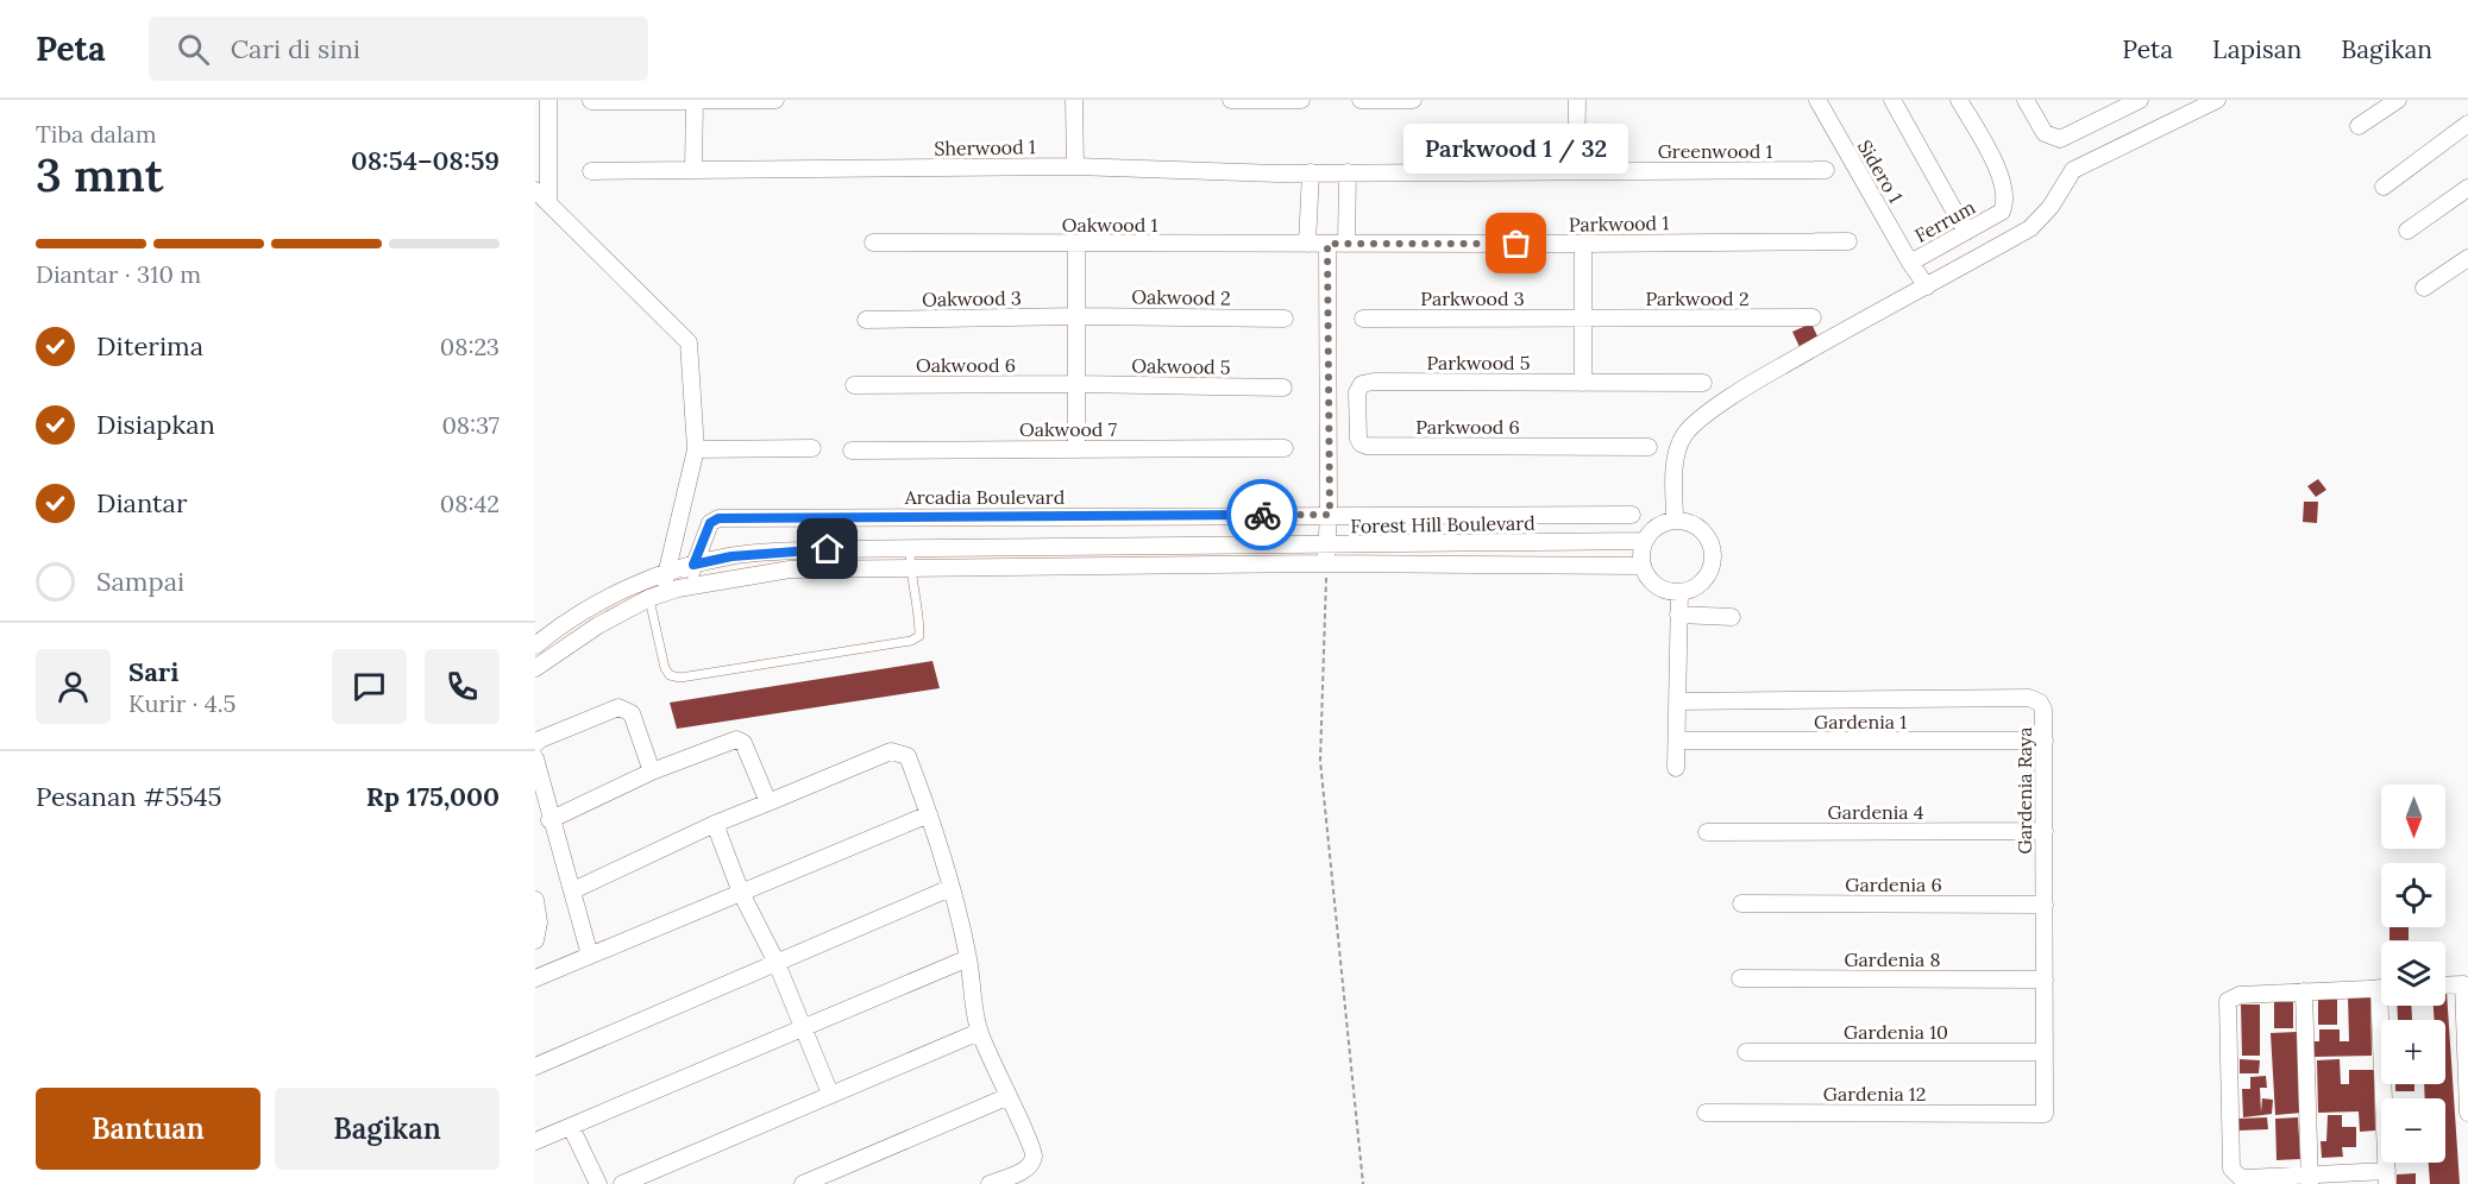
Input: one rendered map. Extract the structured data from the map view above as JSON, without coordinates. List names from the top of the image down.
{
  "streets": {
    "street": [
      "Sherwood 1",
      "Greenwood 1",
      "Sidero 1",
      "Ferrum",
      "Parkwood 1",
      "Oakwood 1",
      "Oakwood 2",
      "Oakwood 3",
      "Parkwood 3",
      "Parkwood 2",
      "Parkwood 5",
      "Oakwood 6",
      "Oakwood 5",
      "Parkwood 6",
      "Oakwood 7",
      "Arcadia Boulevard",
      "Forest Hill Boulevard",
      "Gardenia 1",
      "Gardenia Raya",
      "Gardenia 4",
      "Gardenia 6",
      "Gardenia 8",
      "Gardenia 10",
      "Gardenia 12"
    ]
  },
  "crossings": [
    ["Sherwood 1", "Greenwood 1"],
    ["Sidero 1", "Ferrum"],
    ["Parkwood 1", "Oakwood 1"],
    ["Oakwood 2", "Oakwood 3"],
    ["Parkwood 3", "Parkwood 2"],
    ["Parkwood 5", "Parkwood 6"],
    ["Oakwood 6", "Oakwood 5"],
    ["Arcadia Boulevard", "Forest Hill Boulevard"],
    ["Gardenia 1", "Gardenia Raya"],
    ["Gardenia Raya", "Gardenia 4"],
    ["Gardenia Raya", "Gardenia 6"],
    ["Gardenia Raya", "Gardenia 8"],
    ["Gardenia Raya", "Gardenia 10"],
    ["Gardenia Raya", "Gardenia 12"]
  ],
  "places": ["Parkwood 1 / 32"],
  "north": "bottom",
  "page": {
    "header": "Peta",
    "search": "Cari di sini",
    "nav": ["Peta", "Lapisan", "Bagikan"],
    "heading": ["3 mnt", "Tiba dalam", "08:54–08:59"],
    "panel": [
      "Sari",
      "Kurir · 4.5",
      "Pesanan #5545",
      "Rp 175,000"
    ],
    "bubble": "Parkwood 1 / 32",
    "bar": "Diantar · 310 m",
    "list": [
      ["Diterima", "08:23"],
      ["Disiapkan", "08:37"],
      ["Diantar", "08:42"],
      "Sampai"
    ],
    "map_buttons": ["+", "−"],
    "buttons": ["Bantuan", "Bagikan"]
  }
}
